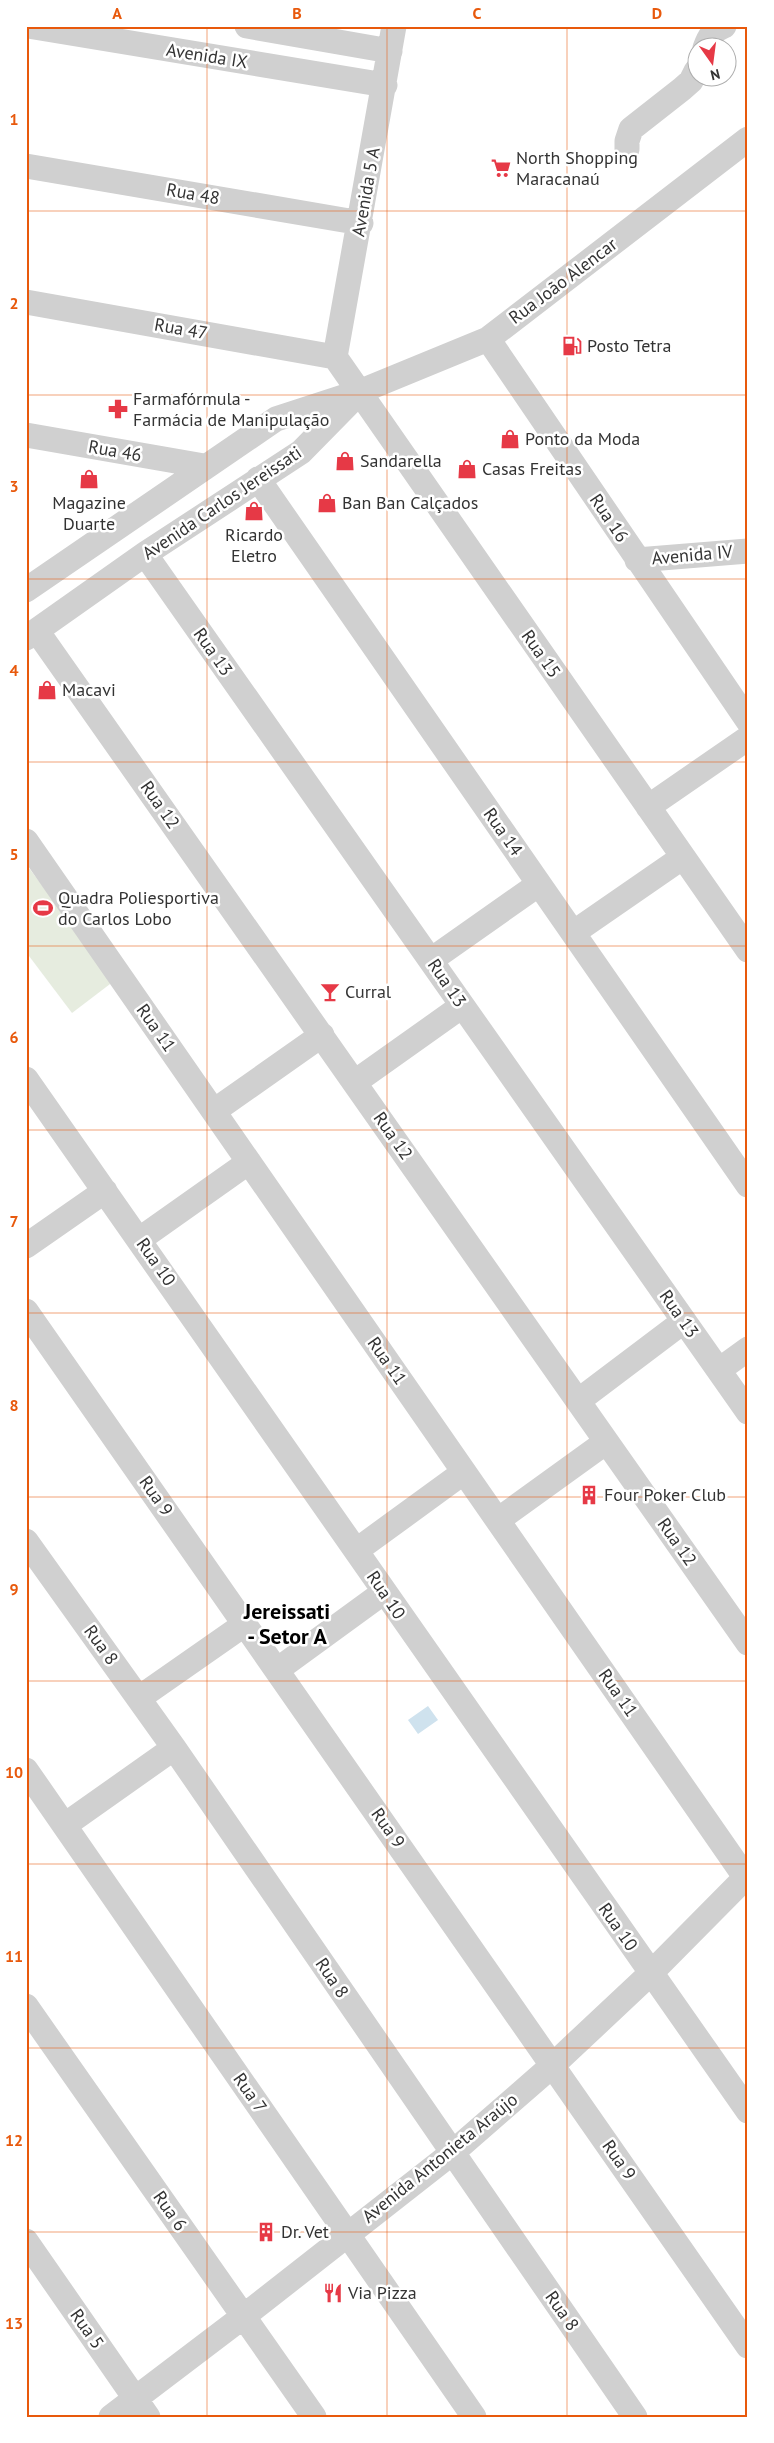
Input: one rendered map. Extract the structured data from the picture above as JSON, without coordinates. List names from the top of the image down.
{
  "streets": {
    "street": [
      "Avenida IX",
      "Avenida 5 A",
      "Rua 48",
      "Rua João Alencar",
      "Rua 47",
      "Rua 46",
      "Avenida Carlos Jereissati",
      "Rua 16",
      "Avenida IV",
      "Rua 13",
      "Rua 15",
      "Rua 12",
      "Rua 14",
      "Rua 11",
      "Rua 10",
      "Rua 9",
      "Rua 8",
      "Rua 7",
      "Avenida Antonieta Araújo",
      "Rua 6",
      "Rua 5"
    ]
  },
  "crossings": [
    ["Avenida IX", "Avenida 5 A"],
    ["Avenida 5 A", "Rua 48"],
    ["Avenida 5 A", "Rua 47"],
    ["Avenida 5 A", "Rua 15"],
    ["Rua João Alencar", "Avenida Carlos Jereissati"],
    ["Rua João Alencar", "Rua 16"],
    ["Rua João Alencar", "Rua 15"],
    ["Rua 47", "Rua 15"],
    ["Avenida Carlos Jereissati", "Rua 13"],
    ["Avenida Carlos Jereissati", "Rua 15"],
    ["Avenida Carlos Jereissati", "Rua 12"],
    ["Avenida Carlos Jereissati", "Rua 14"],
    ["Rua 16", "Avenida IV"],
    ["Rua 11", "Avenida Antonieta Araújo"],
    ["Rua 10", "Avenida Antonieta Araújo"],
    ["Rua 9", "Avenida Antonieta Araújo"],
    ["Rua 8", "Avenida Antonieta Araújo"],
    ["Rua 7", "Avenida Antonieta Araújo"],
    ["Avenida Antonieta Araújo", "Rua 6"],
    ["Avenida Antonieta Araújo", "Rua 5"]
  ],
  "districts": ["Jereissati - Setor A"],
  "places": {
    "supermarket": ["North Shopping Maracanaú"],
    "fuel station": ["Posto Tetra"],
    "pharmacy": ["Farmafórmula - Farmácia de Manipulação"],
    "shop": [
      "Ponto da Moda",
      "Sandarella",
      "Casas Freitas",
      "Magazine Duarte",
      "Ban Ban Calçados",
      "Ricardo Eletro",
      "Macavi"
    ],
    "sports": ["Quadra Poliesportiva do Carlos Lobo"],
    "bar": ["Curral"],
    "building": ["Four Poker Club", "Dr. Vet"],
    "restaurant": ["Via Pizza"]
  },
  "north": "bottom",
  "grid": {
    "columns": [
      "A",
      "B",
      "C",
      "D"
    ],
    "rows": [
      "1",
      "2",
      "3",
      "4",
      "5",
      "6",
      "7",
      "8",
      "9",
      "10",
      "11",
      "12",
      "13"
    ]
  }
}
